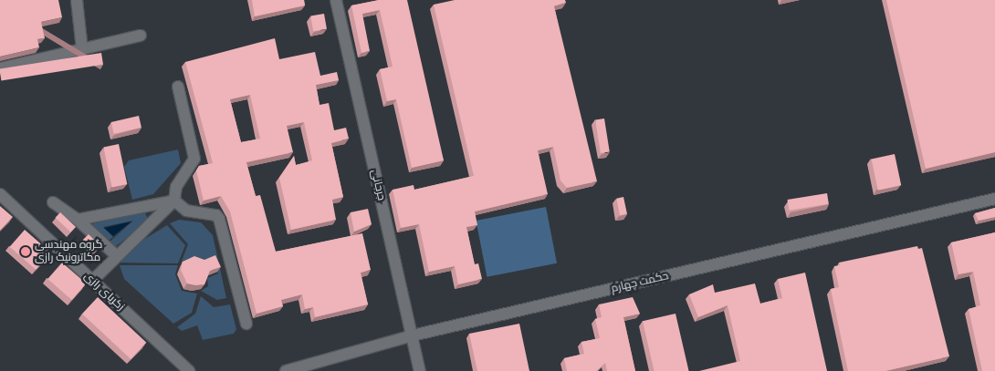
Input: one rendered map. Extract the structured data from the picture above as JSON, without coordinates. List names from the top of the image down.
{
  "streets": {
    "street": ["جرجانی", "حکمت چهارم", "زکریای رازی"]
  },
  "crossings": [
    ["جرجانی", "حکمت چهارم"]
  ],
  "places": ["گروه مهندسی مکاترونیک رازی"]
}
